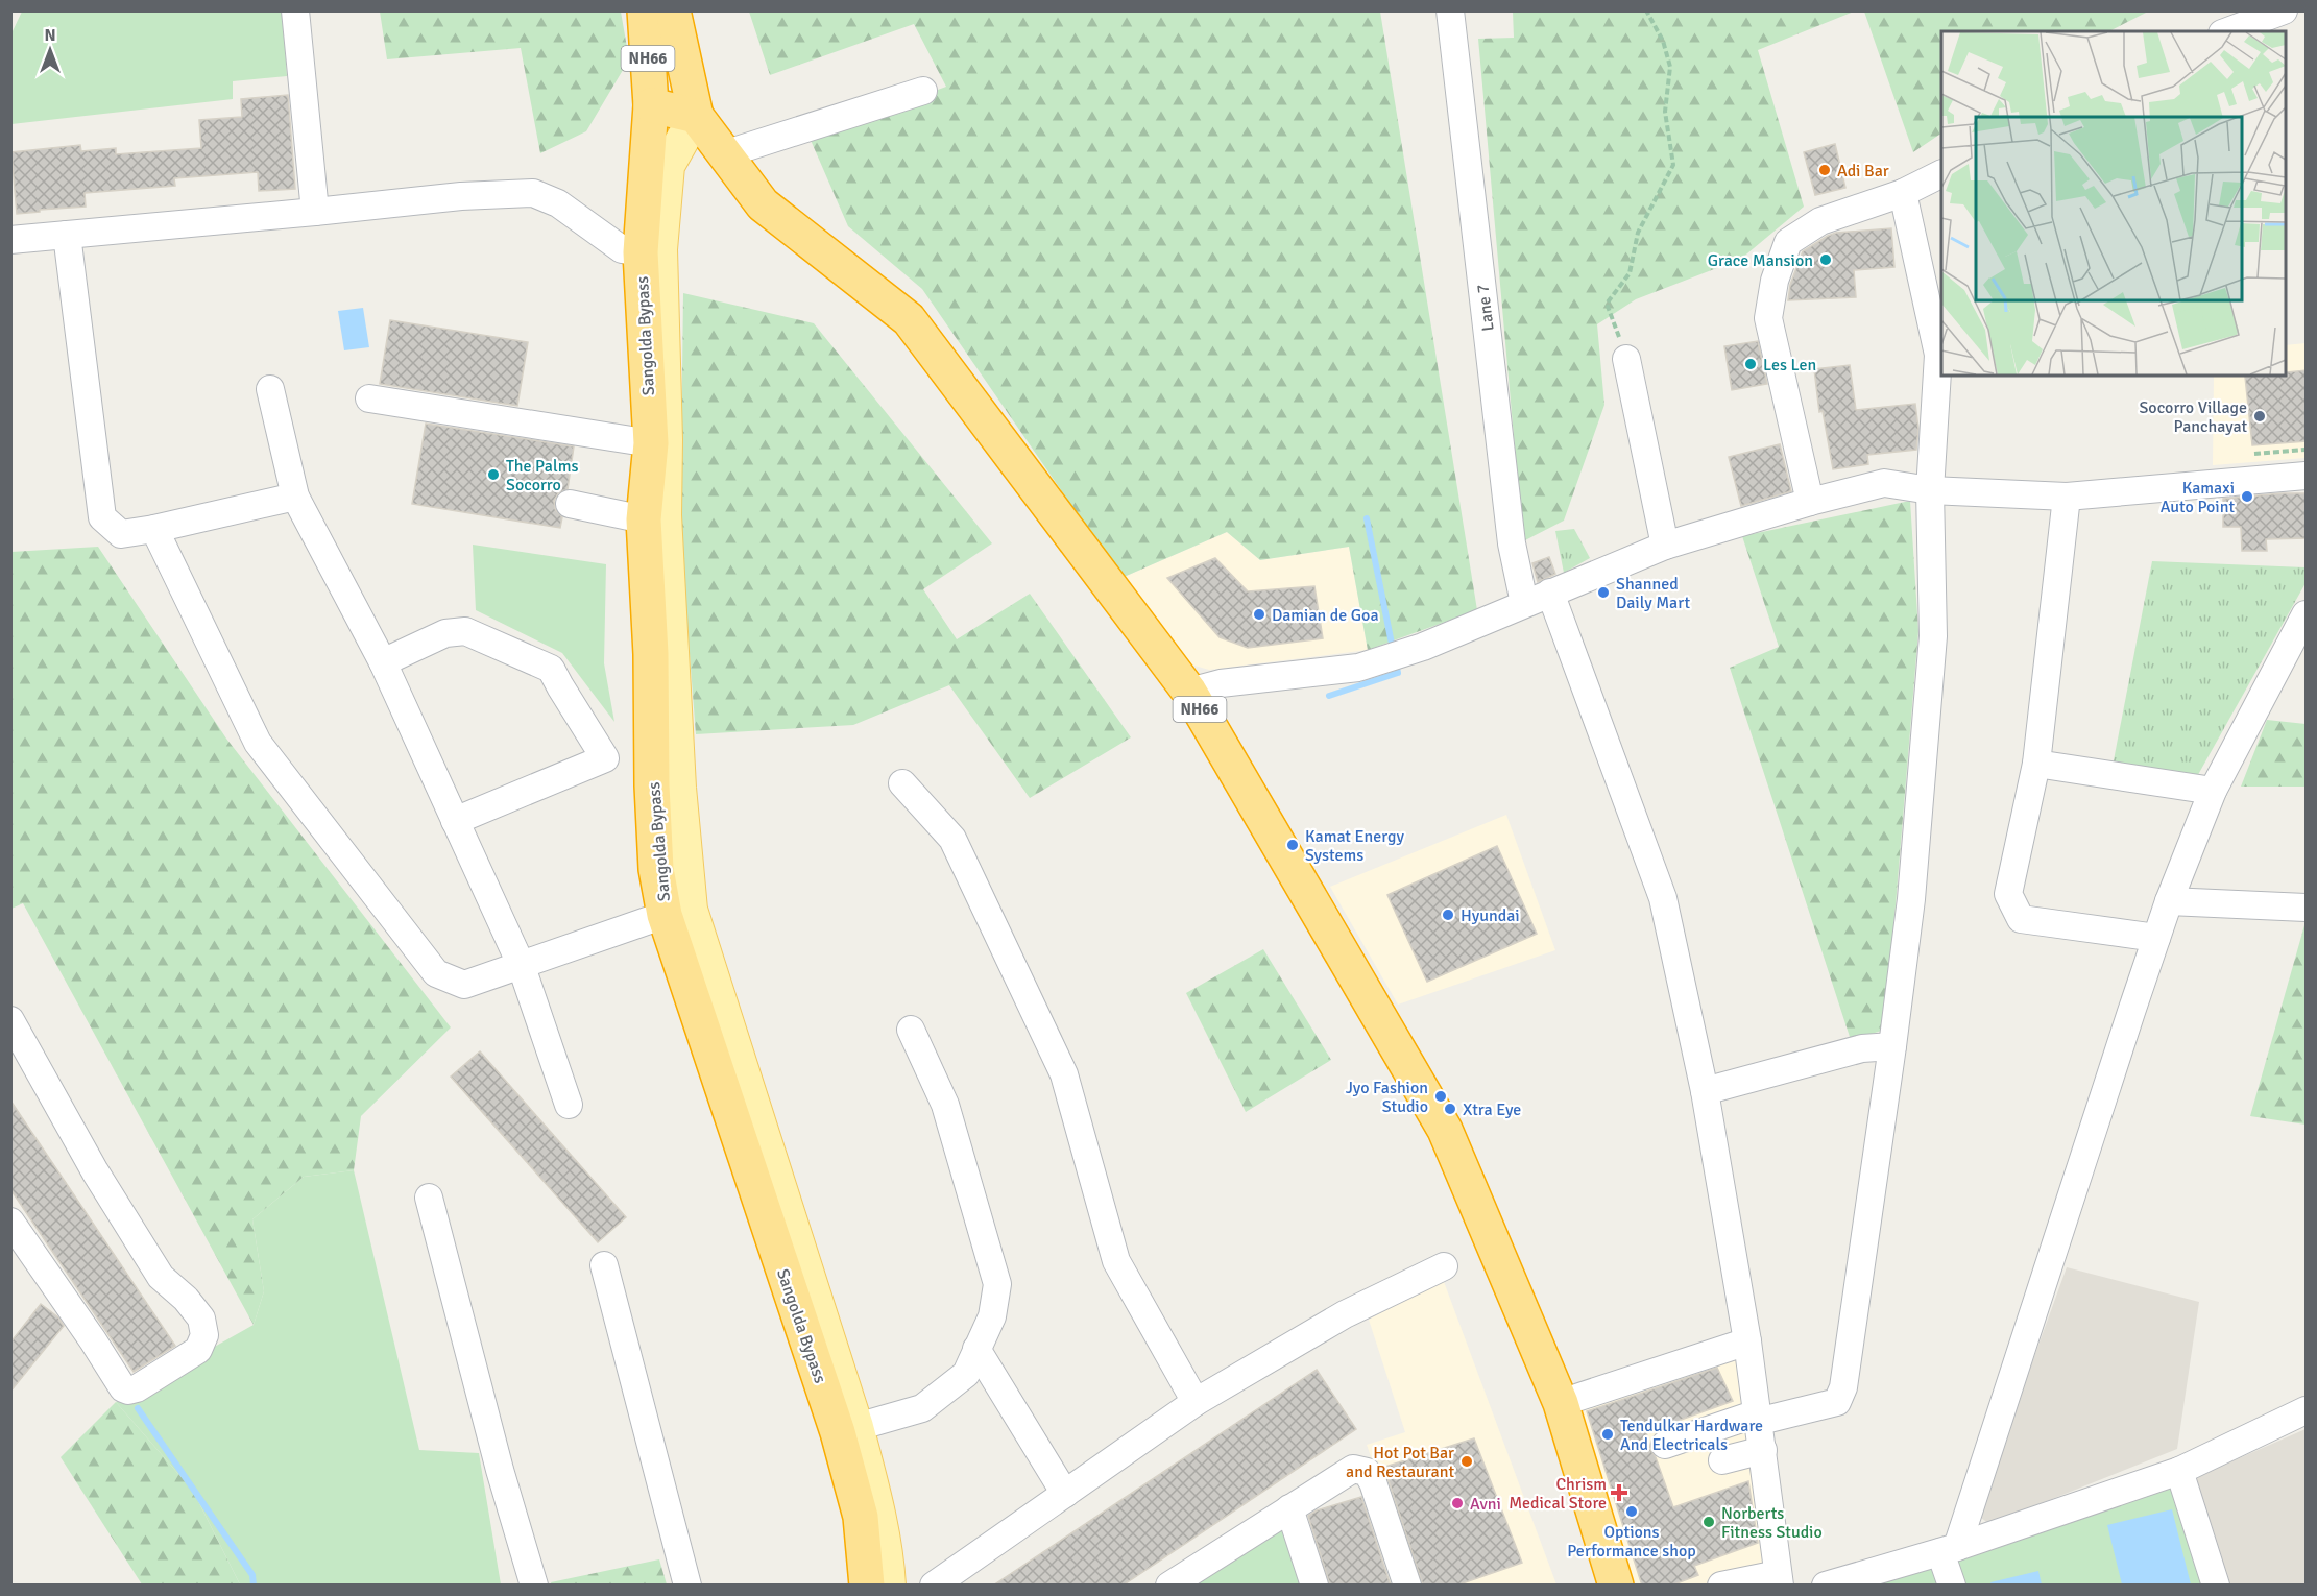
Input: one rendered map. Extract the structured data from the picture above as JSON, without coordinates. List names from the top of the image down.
{
  "streets": {
    "highway": ["NH66", "Sangolda Bypass"],
    "street": ["Lane 7"]
  },
  "crossings": [
    ["NH66", "Sangolda Bypass"]
  ],
  "places": {
    "other": [
      "Adi Bar",
      "Grace Mansion",
      "Les Len",
      "Socorro Village Panchayat",
      "The Palms Socorro",
      "Kamaxi Auto Point",
      "Shanned Daily Mart",
      "Damian de Goa",
      "Kamat Energy Systems",
      "Hyundai",
      "Jyo Fashion Studio",
      "Xtra Eye",
      "Tendulkar Hardware And Electricals",
      "Hot Pot Bar and Restaurant",
      "Avni",
      "Options Performance shop",
      "Norberts Fitness Studio"
    ],
    "health": ["Chrism Medical Store"]
  },
  "north": "top"
}
